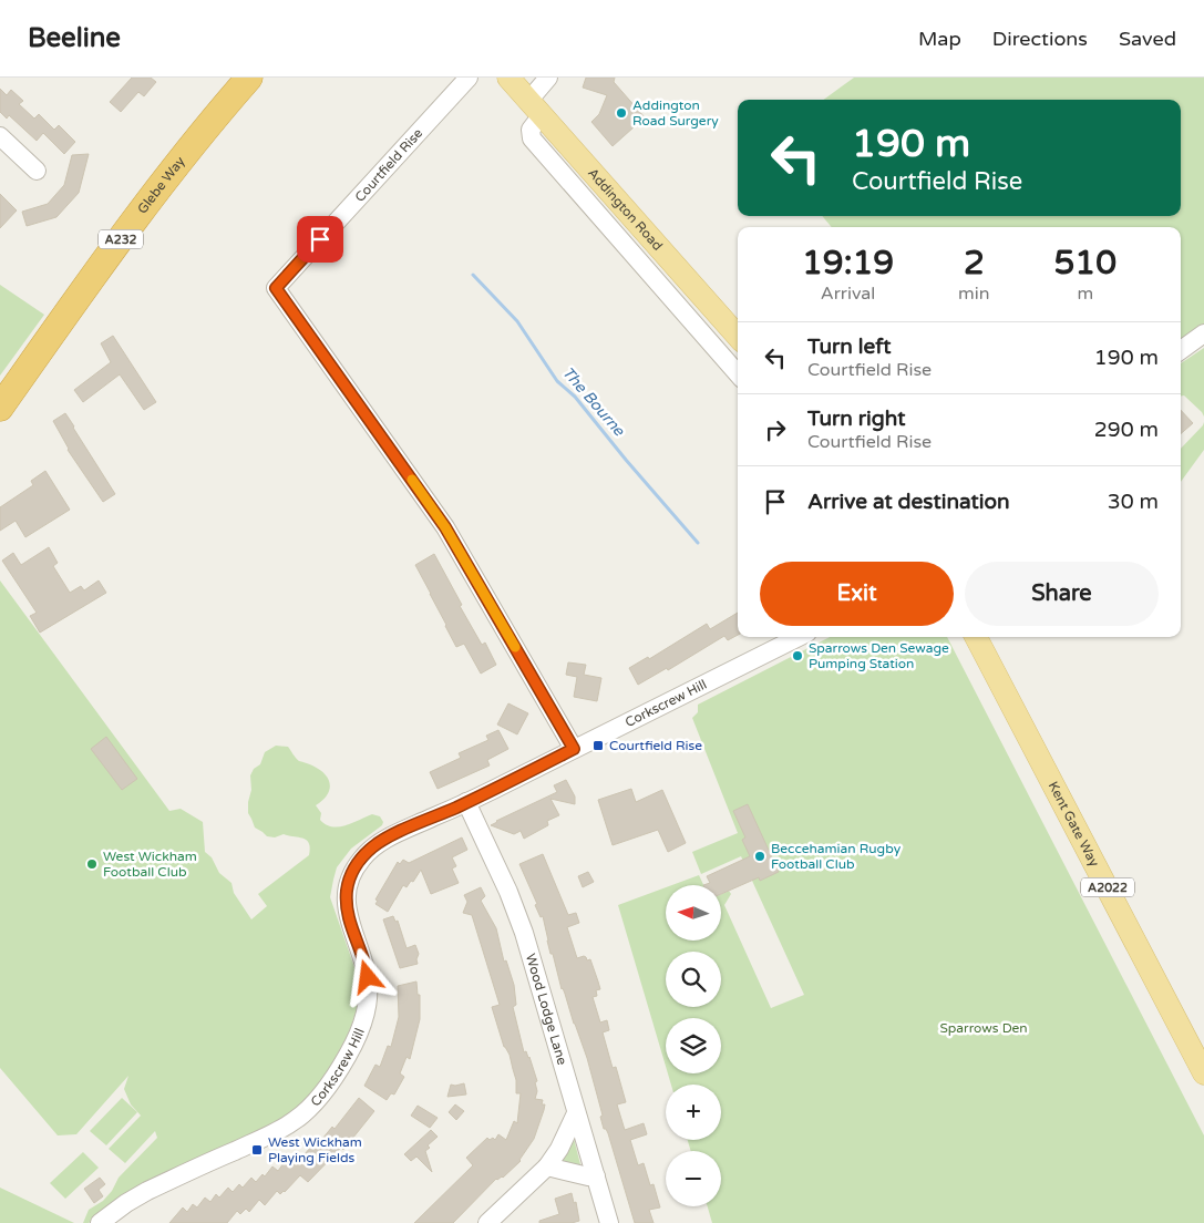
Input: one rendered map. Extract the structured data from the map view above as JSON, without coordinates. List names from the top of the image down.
{
  "streets": {
    "highway": ["Glebe Way", "A232"],
    "main road": ["Addington Road", "Kent Gate Way", "A2022"],
    "street": ["Courtfield Rise", "Corkscrew Hill", "Wood Lodge Lane"]
  },
  "crossings": [
    ["Courtfield Rise", "Corkscrew Hill"],
    ["Corkscrew Hill", "Wood Lodge Lane"]
  ],
  "water": ["The Bourne"],
  "parks": ["Sparrows Den"],
  "places": {
    "other": [
      "Addington Road Surgery",
      "Sparrows Den Sewage Pumping Station",
      "Beccehamian Rugby Football Club",
      "West Wickham Football Club"
    ],
    "transit": ["Courtfield Rise", "West Wickham Playing Fields"]
  },
  "north": "left",
  "page": {
    "header": "Beeline",
    "nav": ["Map", "Directions", "Saved"],
    "turn": ["190 m", "Courtfield Rise"],
    "eta": [
      "19:19",
      "Arrival",
      "2",
      "min",
      "510",
      "m"
    ],
    "list": [
      {
        "name": "Turn left",
        "note": "Courtfield Rise",
        "value": "190 m"
      },
      {
        "name": "Turn right",
        "note": "Courtfield Rise",
        "value": "290 m"
      },
      {
        "name": "Arrive at destination",
        "value": "30 m"
      }
    ],
    "buttons": ["Exit", "Share"],
    "map_buttons": ["+", "−"]
  }
}
